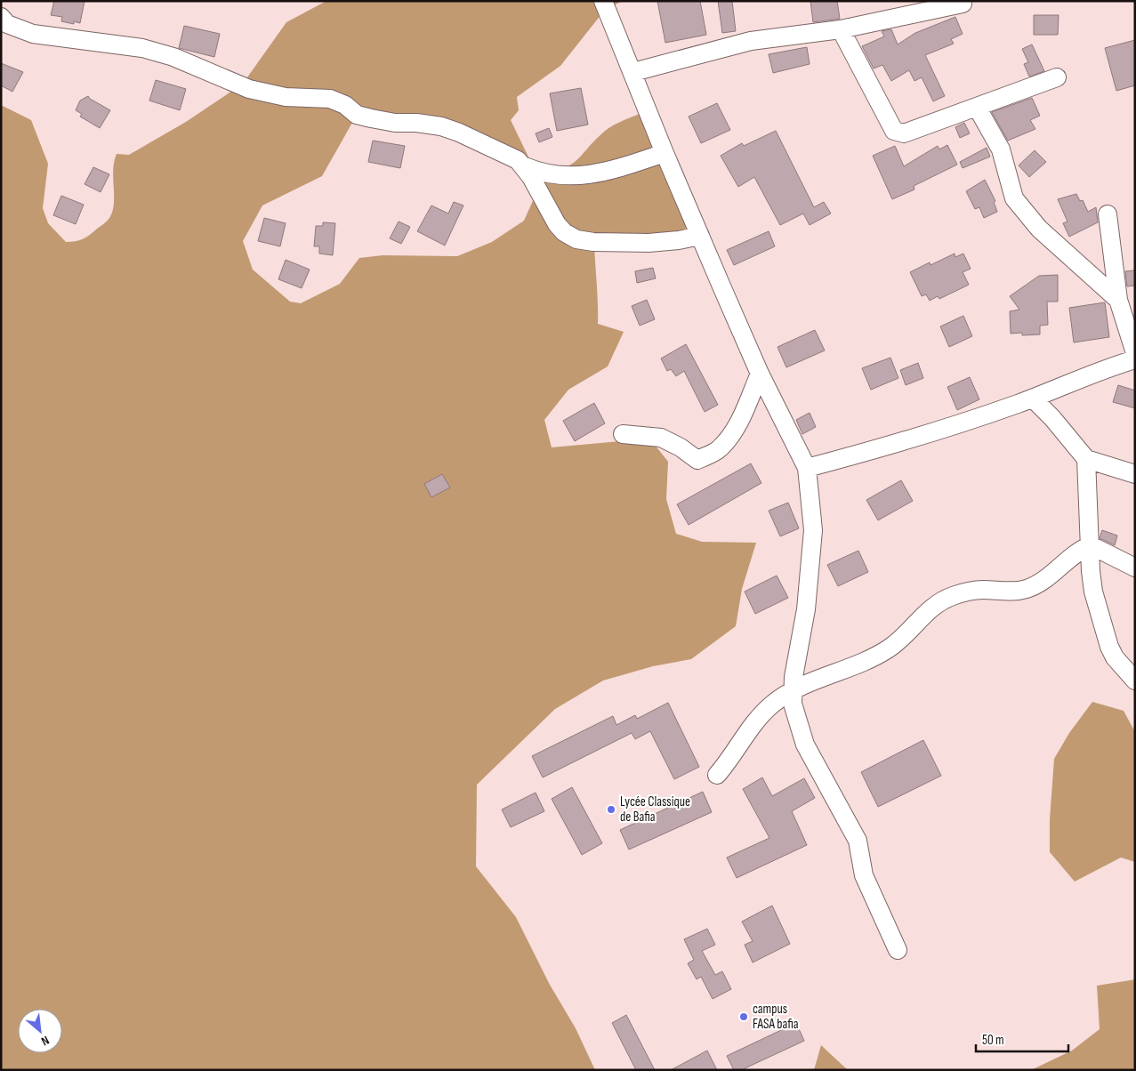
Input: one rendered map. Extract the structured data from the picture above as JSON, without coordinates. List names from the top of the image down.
{
  "places": ["Lycée Classique de Bafia", "campus FASA bafia"],
  "scale_bar": "50 m",
  "north": "bottom right"
}
